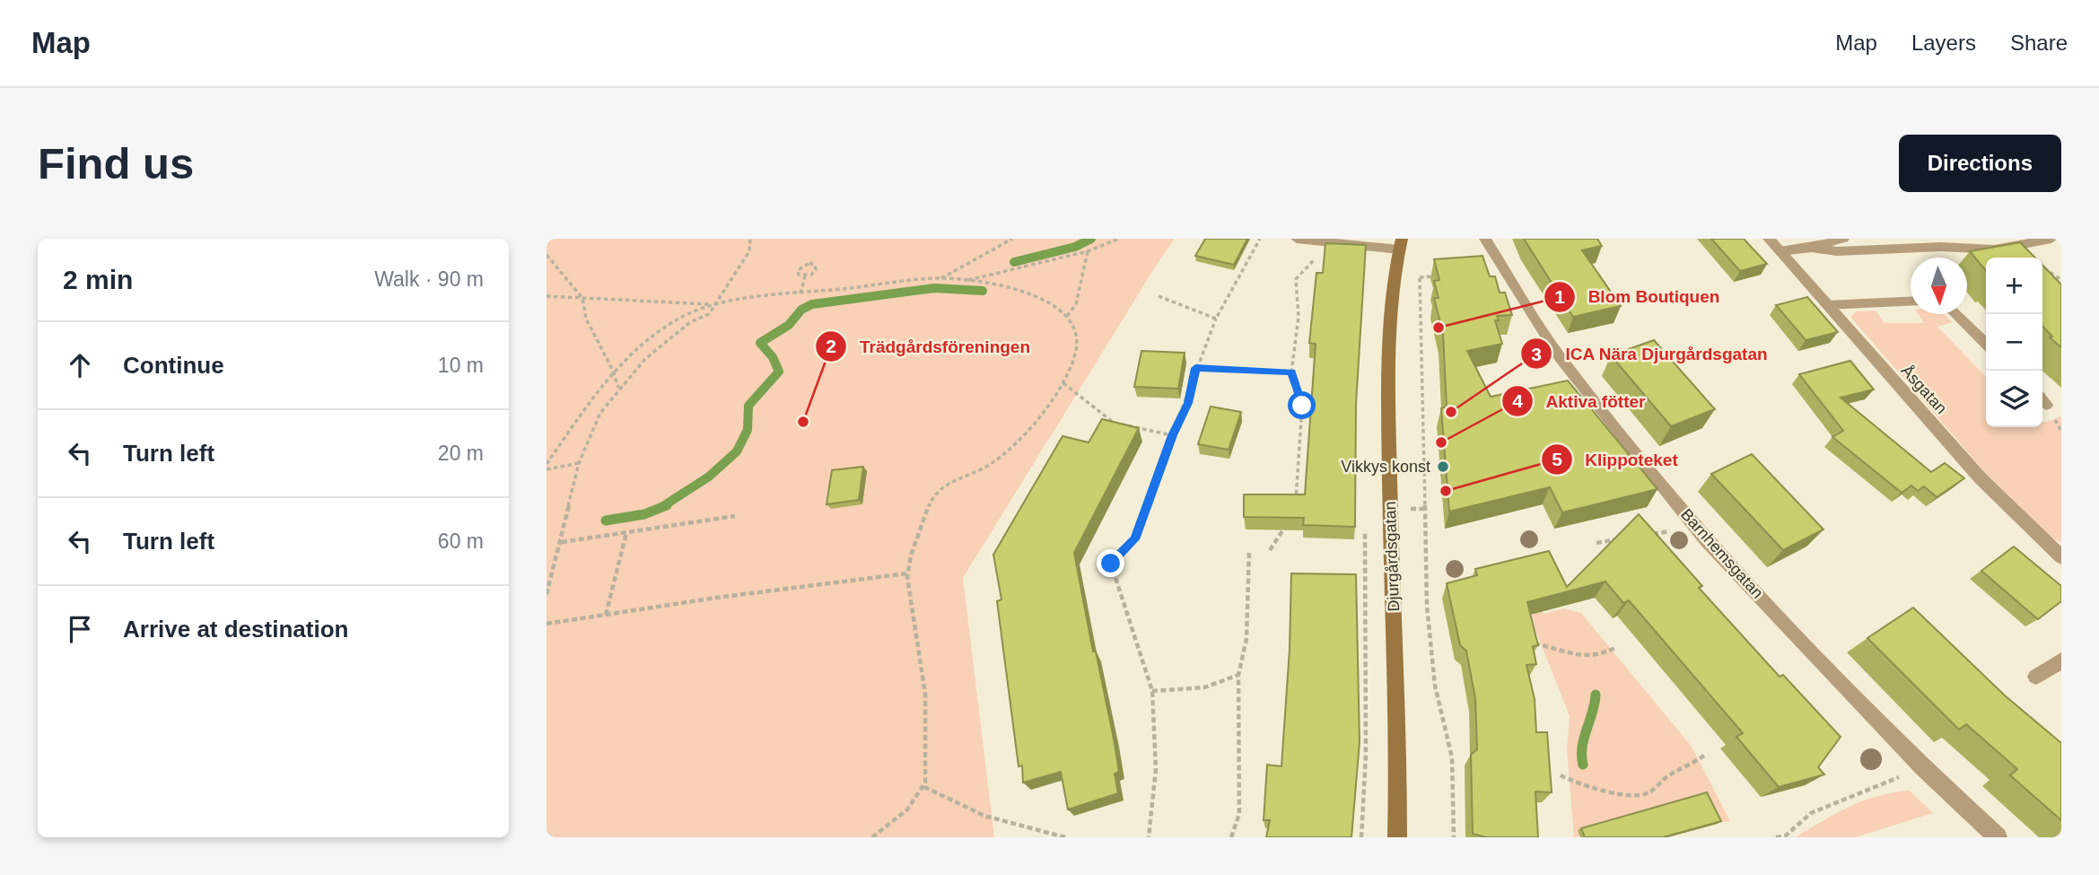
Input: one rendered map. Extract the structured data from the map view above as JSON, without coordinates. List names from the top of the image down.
{
  "streets": {
    "main road": ["Djurgårdsgatan"],
    "street": ["Åsgatan", "Barnhemsgatan"]
  },
  "places": [
    "Blom Boutiquen",
    "ICA Nära Djurgårdsgatan",
    "Trädgårdsföreningen",
    "Aktiva fötter",
    "Vikkys konst",
    "Klippoteket"
  ],
  "north": "bottom",
  "page": {
    "header": "Map",
    "nav": ["Map", "Layers", "Share"],
    "buttons": "Directions",
    "title": "Find us",
    "heading": ["2 min", "Walk · 90 m"],
    "map_buttons": ["+", "−"],
    "list": [
      ["Continue", "10 m"],
      ["Turn left", "20 m"],
      ["Turn left", "60 m"],
      "Arrive at destination"
    ]
  }
}
